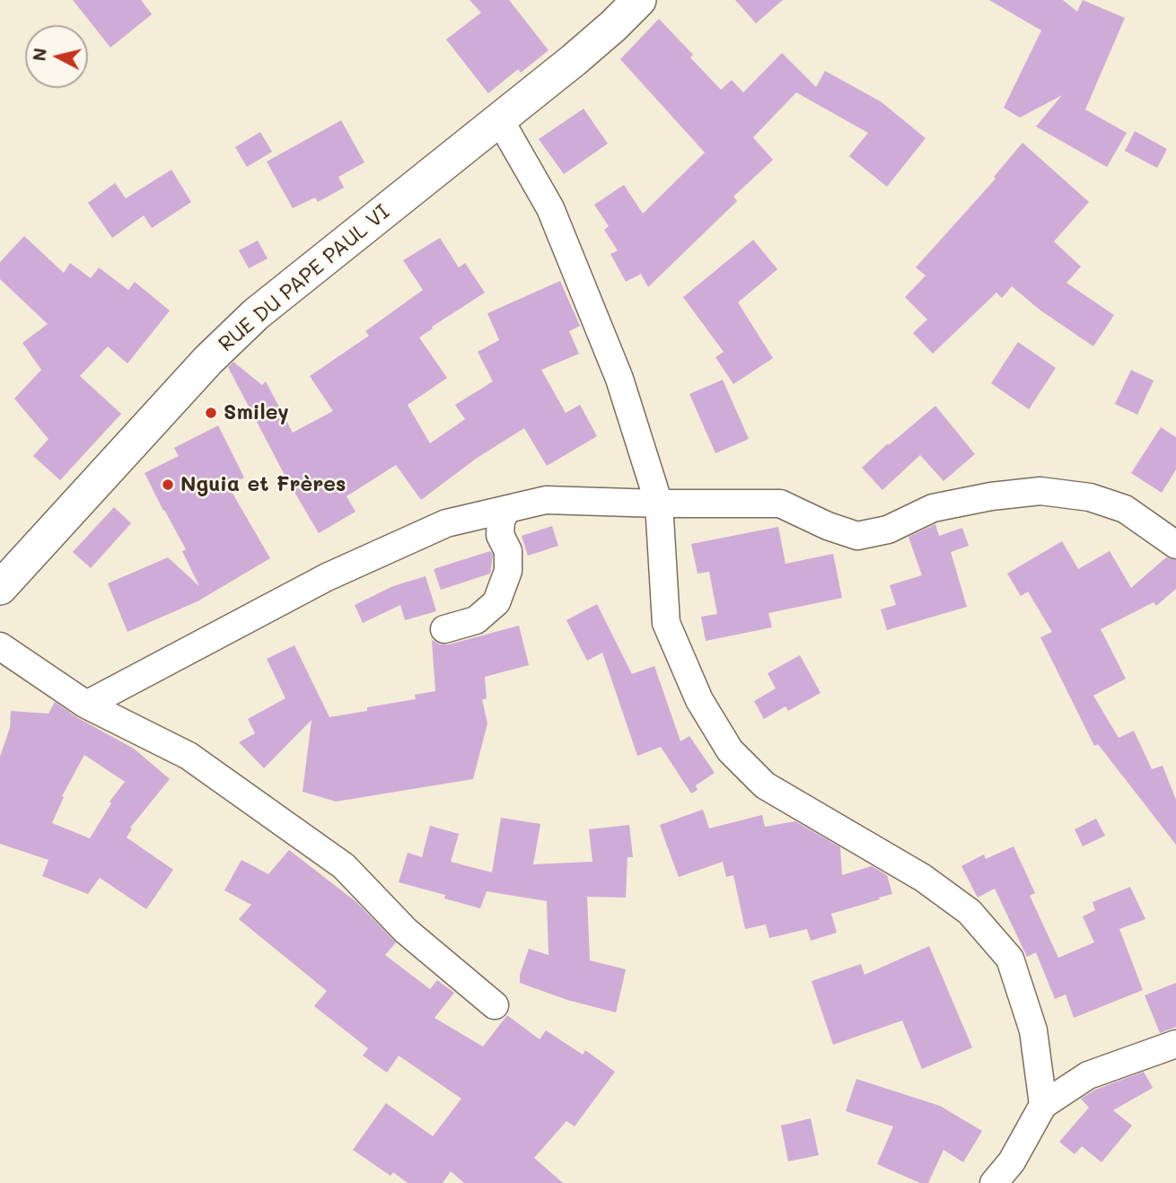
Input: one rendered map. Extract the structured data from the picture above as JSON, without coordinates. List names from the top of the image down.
{
  "streets": {
    "street": ["RUE DU PAPE PAUL VI"]
  },
  "places": ["Smiley", "Nguia et Frères"],
  "north": "left"
}
